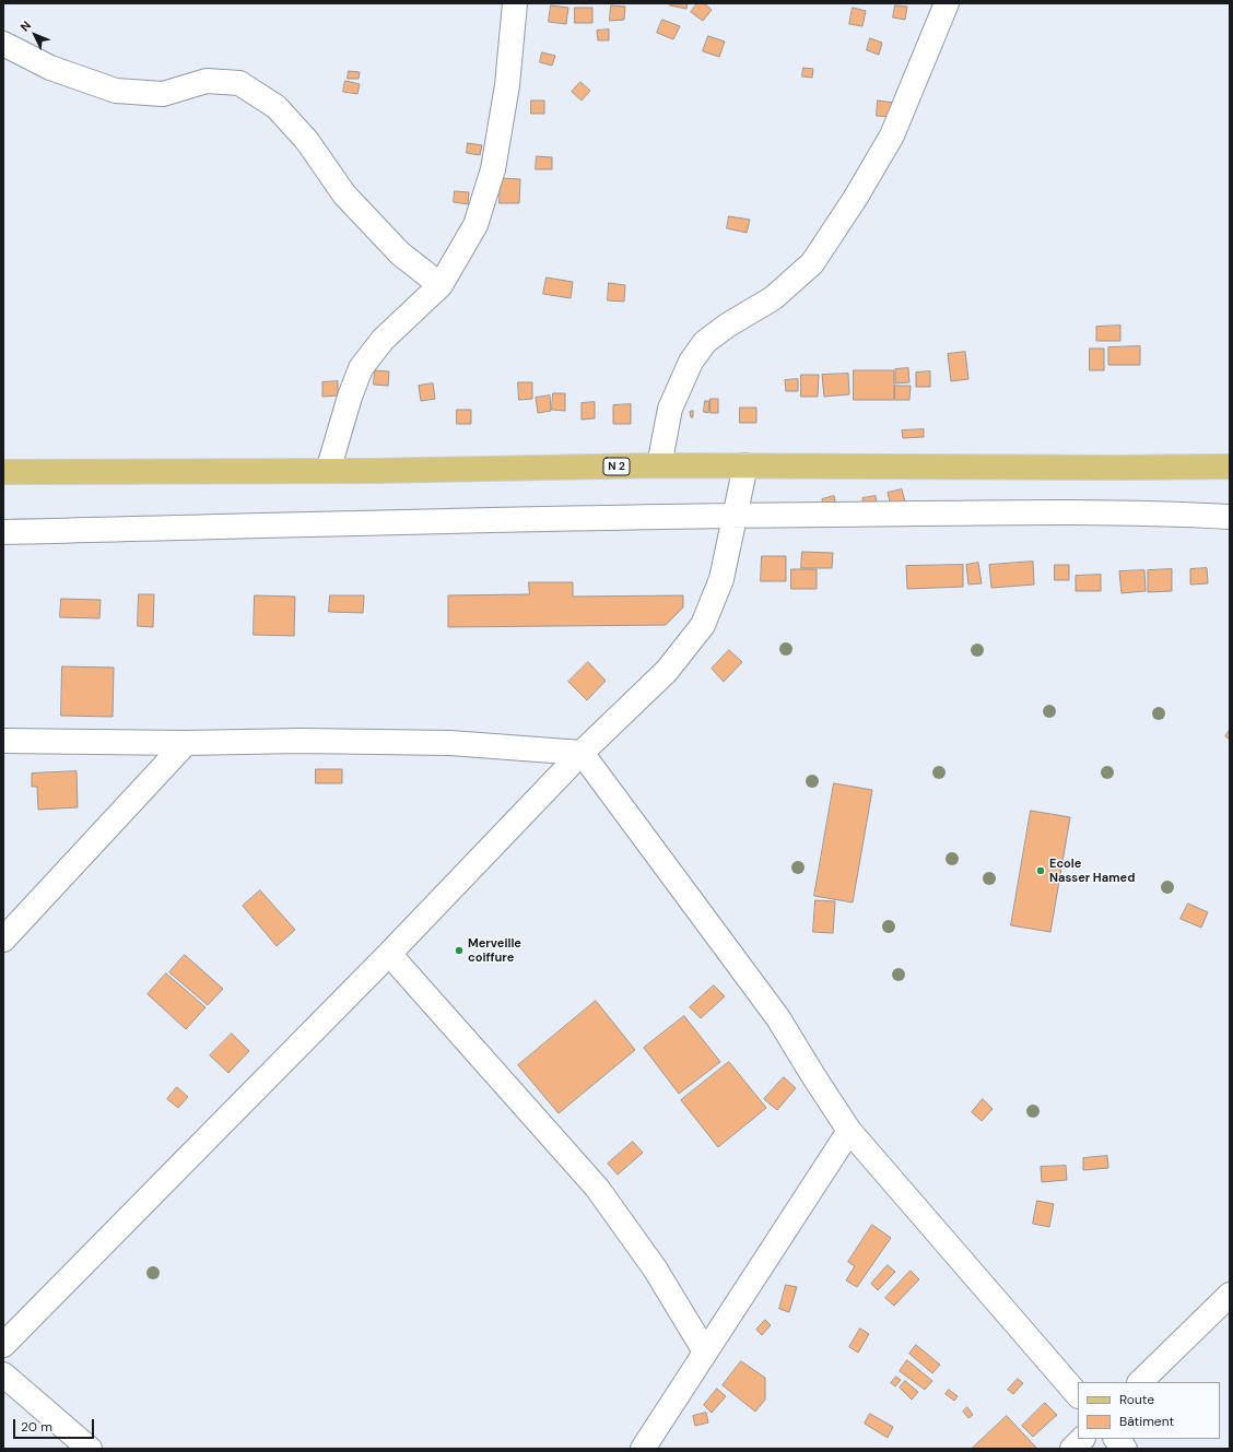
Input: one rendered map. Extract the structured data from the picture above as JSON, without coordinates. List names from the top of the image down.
{
  "streets": {
    "main road": ["N 2"]
  },
  "places": ["Ecole Nasser Hamed", "Merveille coiffure"],
  "legend": ["Route", "Bâtiment"],
  "scale_bar": "20 m",
  "north": "top left"
}
